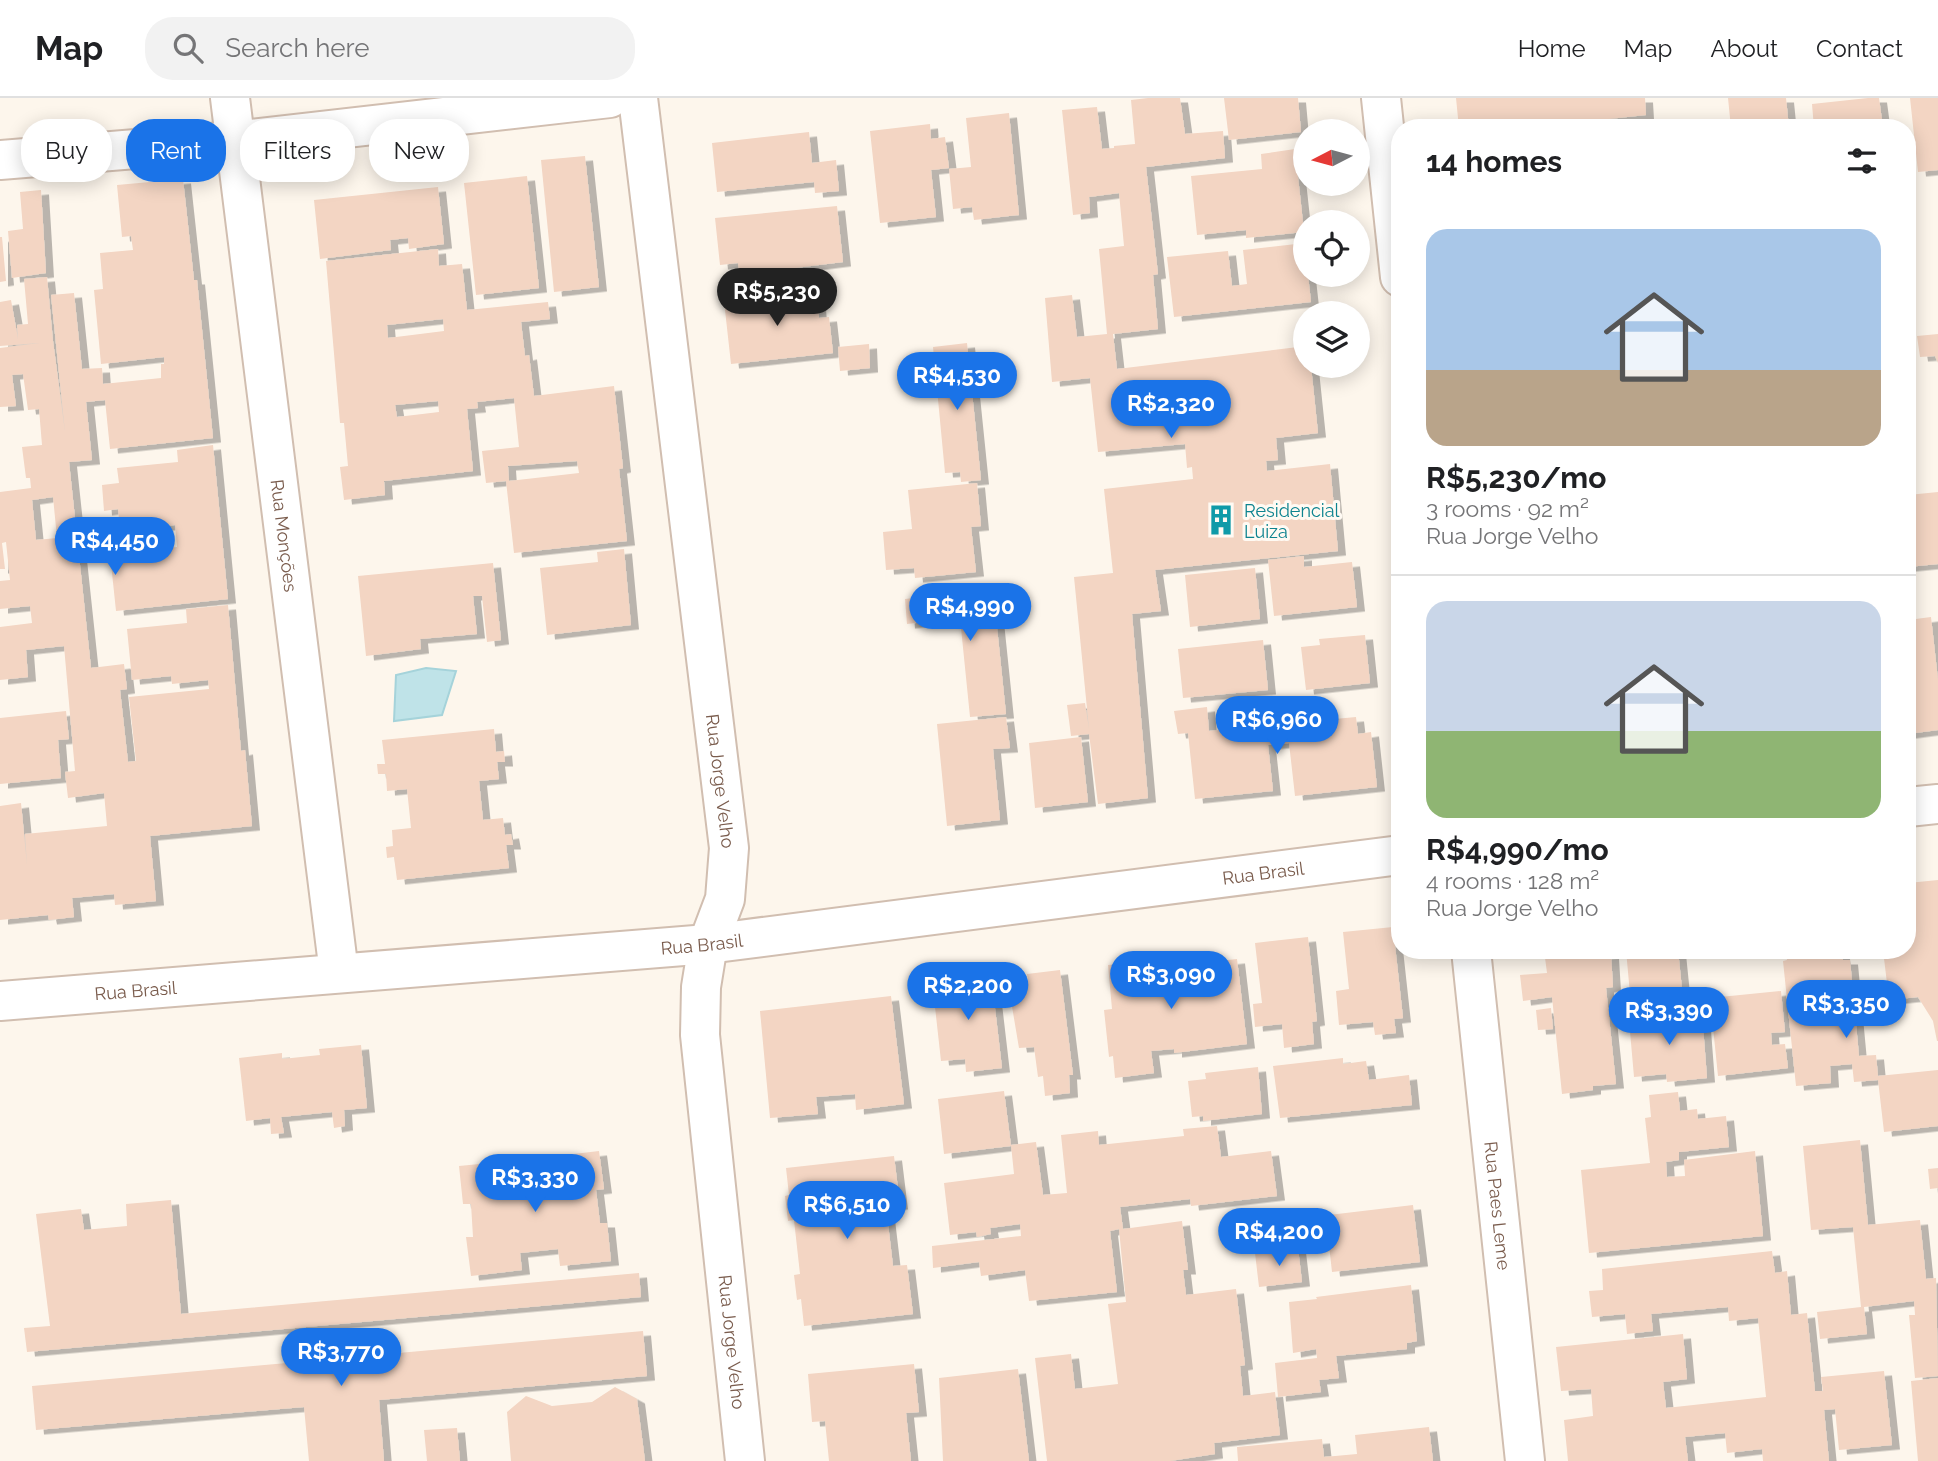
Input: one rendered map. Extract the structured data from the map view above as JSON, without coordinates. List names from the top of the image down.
{
  "streets": {
    "street": [
      "Rua Monções",
      "Rua Jorge Velho",
      "Rua Brasil",
      "Rua Paes Leme"
    ]
  },
  "crossings": [
    ["Rua Monções", "Rua Brasil"],
    ["Rua Jorge Velho", "Rua Brasil"]
  ],
  "places": {
    "building": ["Residencial Luiza"]
  },
  "north": "left",
  "page": {
    "header": "Map",
    "search": "Search here",
    "nav": [
      "Home",
      "Map",
      "About",
      "Contact"
    ],
    "chip": [
      "Buy",
      "Rent",
      "Filters",
      "New"
    ],
    "heading": "14 homes",
    "list": [
      {
        "name": "R$5,230/mo",
        "note": "3 rooms · 92 m² · Rua Jorge Velho"
      },
      {
        "name": "R$4,990/mo",
        "note": "4 rooms · 128 m² · Rua Jorge Velho"
      }
    ],
    "price": [
      "R$5,230",
      "R$4,530",
      "R$2,320",
      "R$4,450",
      "R$4,990",
      "R$6,960",
      "R$3,090",
      "R$2,200",
      "R$3,350",
      "R$3,390",
      "R$3,330",
      "R$6,510",
      "R$4,200",
      "R$3,770"
    ]
  }
}
